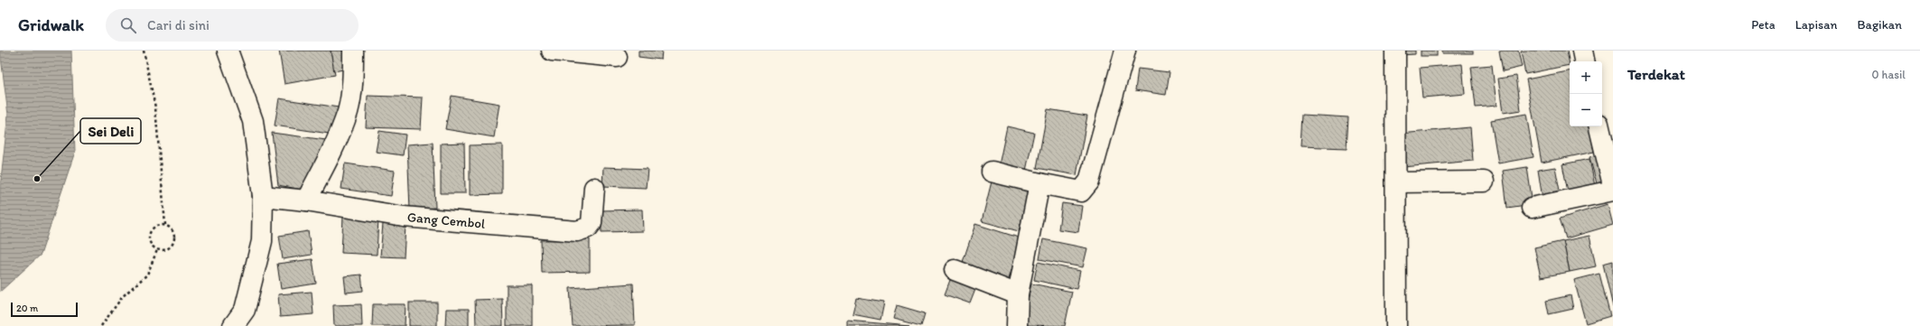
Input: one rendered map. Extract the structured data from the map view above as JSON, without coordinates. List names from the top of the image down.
{
  "streets": {
    "street": ["Gang Cembol"]
  },
  "places": ["Sei Deli"],
  "scale_bar": "20 m",
  "page": {
    "header": "Gridwalk",
    "search": "Cari di sini",
    "nav": ["Peta", "Lapisan", "Bagikan"],
    "heading": ["Terdekat", "0 hasil"],
    "map_buttons": ["+", "−"],
    "scale": "20 m"
  }
}
